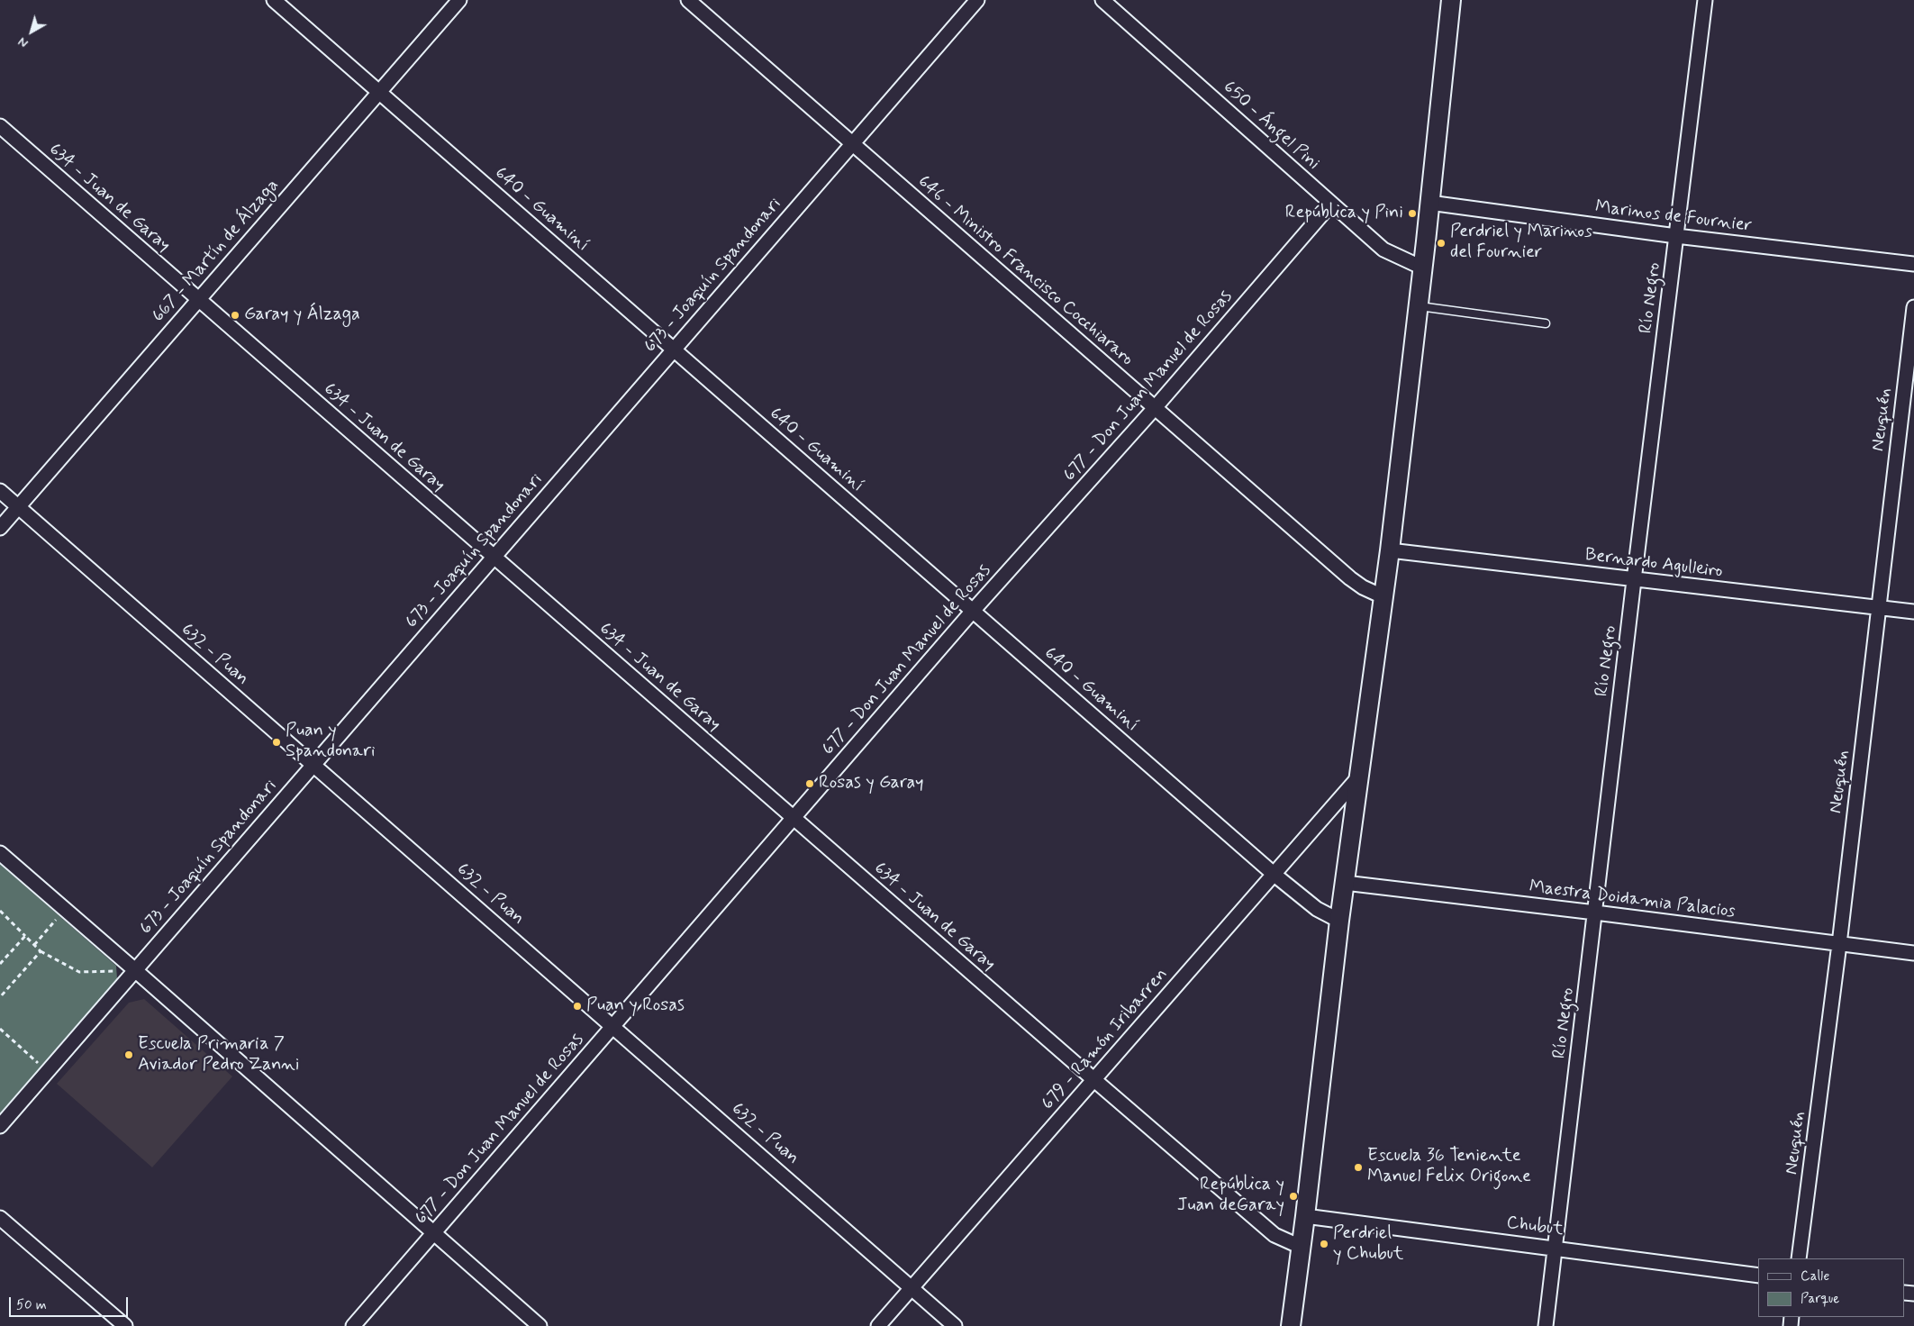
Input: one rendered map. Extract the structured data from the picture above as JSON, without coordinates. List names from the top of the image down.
{
  "streets": {
    "street": [
      "650 - Ángel Pini",
      "634 - Juan de Garay",
      "640 - Guaminí",
      "Marinos de Fournier",
      "667 - Martín de Álzaga",
      "646 - Ministro Francisco Cocchiararo",
      "673 - Joaquín Spandonari",
      "Río Negro",
      "677 - Don Juan Manuel de Rosas",
      "Neuquén",
      "Bernardo Agulleiro",
      "632 - Puan",
      "Maestra Doidamia Palacios",
      "679 - Ramón Iribarren",
      "Chubut"
    ]
  },
  "crossings": [
    ["650 - Ángel Pini", "677 - Don Juan Manuel de Rosas"],
    ["634 - Juan de Garay", "667 - Martín de Álzaga"],
    ["634 - Juan de Garay", "673 - Joaquín Spandonari"],
    ["634 - Juan de Garay", "677 - Don Juan Manuel de Rosas"],
    ["634 - Juan de Garay", "679 - Ramón Iribarren"],
    ["640 - Guaminí", "667 - Martín de Álzaga"],
    ["640 - Guaminí", "673 - Joaquín Spandonari"],
    ["640 - Guaminí", "677 - Don Juan Manuel de Rosas"],
    ["640 - Guaminí", "679 - Ramón Iribarren"],
    ["Marinos de Fournier", "Río Negro"],
    ["667 - Martín de Álzaga", "632 - Puan"],
    ["646 - Ministro Francisco Cocchiararo", "673 - Joaquín Spandonari"],
    ["646 - Ministro Francisco Cocchiararo", "677 - Don Juan Manuel de Rosas"],
    ["673 - Joaquín Spandonari", "632 - Puan"],
    ["Río Negro", "Bernardo Agulleiro"],
    ["Río Negro", "Maestra Doidamia Palacios"],
    ["Río Negro", "Chubut"],
    ["677 - Don Juan Manuel de Rosas", "632 - Puan"],
    ["Neuquén", "Bernardo Agulleiro"],
    ["Neuquén", "Maestra Doidamia Palacios"],
    ["632 - Puan", "679 - Ramón Iribarren"]
  ],
  "places": [
    "República y Pini",
    "Perdriel y Marinos del Fournier",
    "Garay y Álzaga",
    "Puan y Spandonari",
    "Rosas y Garay",
    "Puan y Rosas",
    "Escuela Primaria 7 Aviador Pedro Zanni",
    "Escuela 36 Teniente Manuel Felix Origone",
    "República y Juan deGaray",
    "Perdriel y Chubut"
  ],
  "legend": ["Calle", "Parque"],
  "scale_bar": "50 m",
  "north": "bottom left"
}
